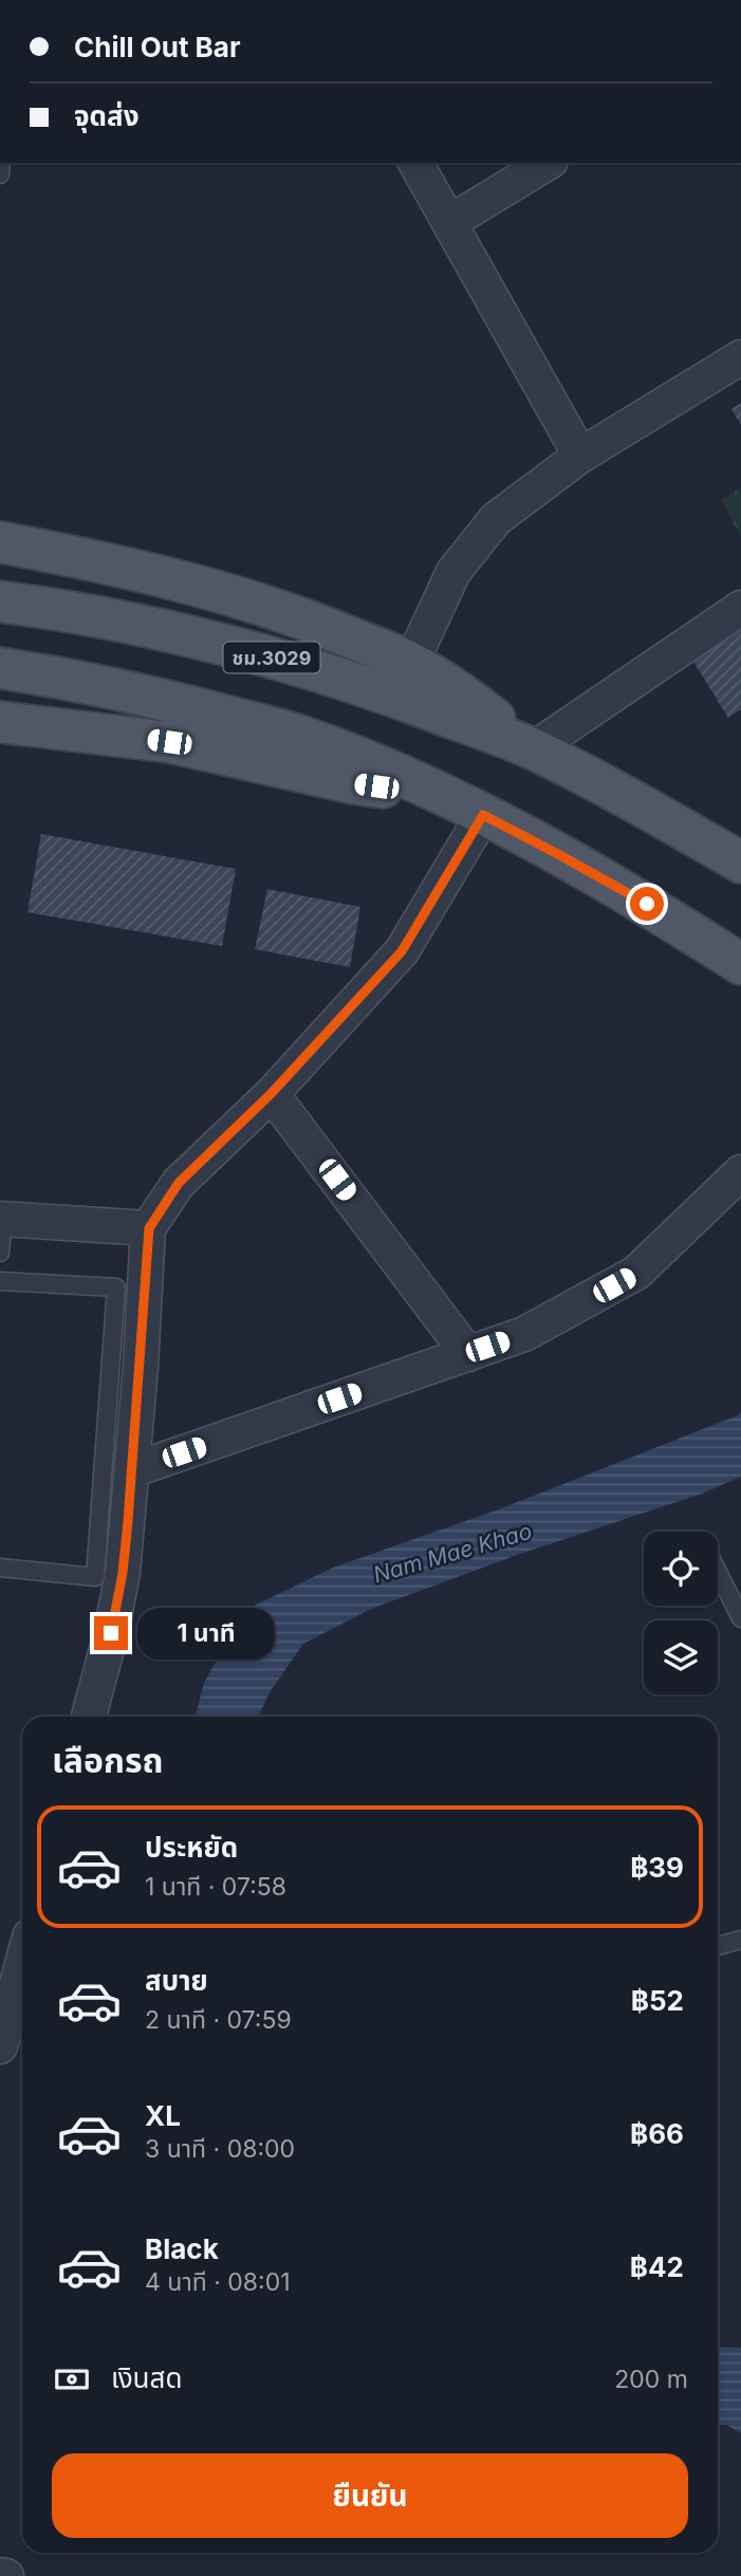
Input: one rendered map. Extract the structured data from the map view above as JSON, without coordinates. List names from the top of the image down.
{
  "streets": {
    "main road": ["ชม.3029"]
  },
  "water": ["Nam Mae Khao"],
  "page": {
    "banner": ["Chill Out Bar", "จุดส่ง"],
    "bubble": "1 นาที",
    "heading": "เลือกรถ",
    "list": [
      {
        "name": "ประหยัด",
        "note": "1 นาที · 07:58",
        "value": "฿39"
      },
      {
        "name": "สบาย",
        "note": "2 นาที · 07:59",
        "value": "฿52"
      },
      {
        "name": "XL",
        "note": "3 นาที · 08:00",
        "value": "฿66"
      },
      {
        "name": "Black",
        "note": "4 นาที · 08:01",
        "value": "฿42"
      }
    ],
    "pay": ["เงินสด", "200 m"],
    "buttons": "ยืนยัน"
  }
}
